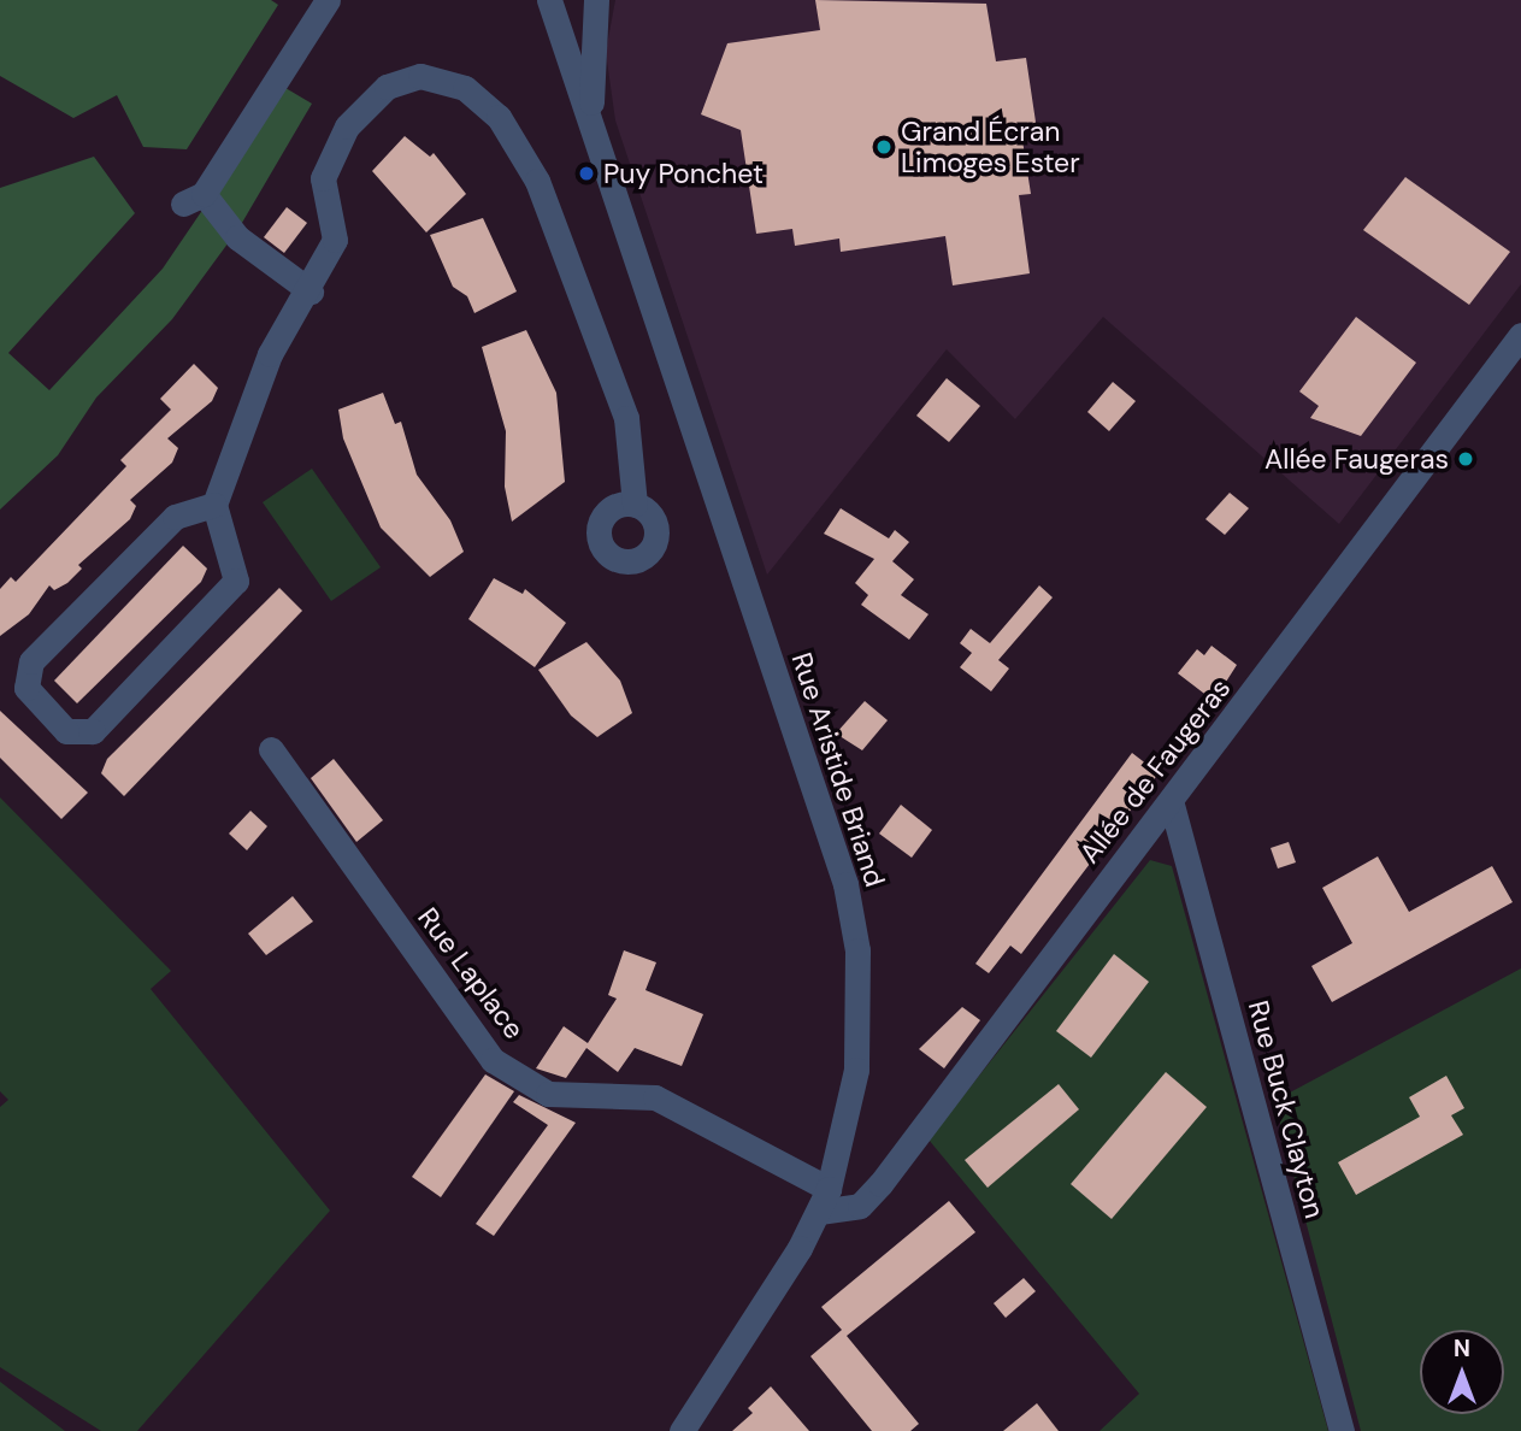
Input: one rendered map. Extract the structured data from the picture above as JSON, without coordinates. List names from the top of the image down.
{
  "streets": {
    "street": [
      "Rue Aristide Briand",
      "Allée de Faugeras",
      "Rue Laplace",
      "Rue Buck Clayton"
    ]
  },
  "crossings": [
    ["Rue Aristide Briand", "Allée de Faugeras"],
    ["Rue Aristide Briand", "Rue Laplace"],
    ["Allée de Faugeras", "Rue Laplace"],
    ["Allée de Faugeras", "Rue Buck Clayton"]
  ],
  "places": ["Grand Écran Limoges Ester", "Puy Ponchet", "Allée Faugeras"],
  "north": "top"
}
